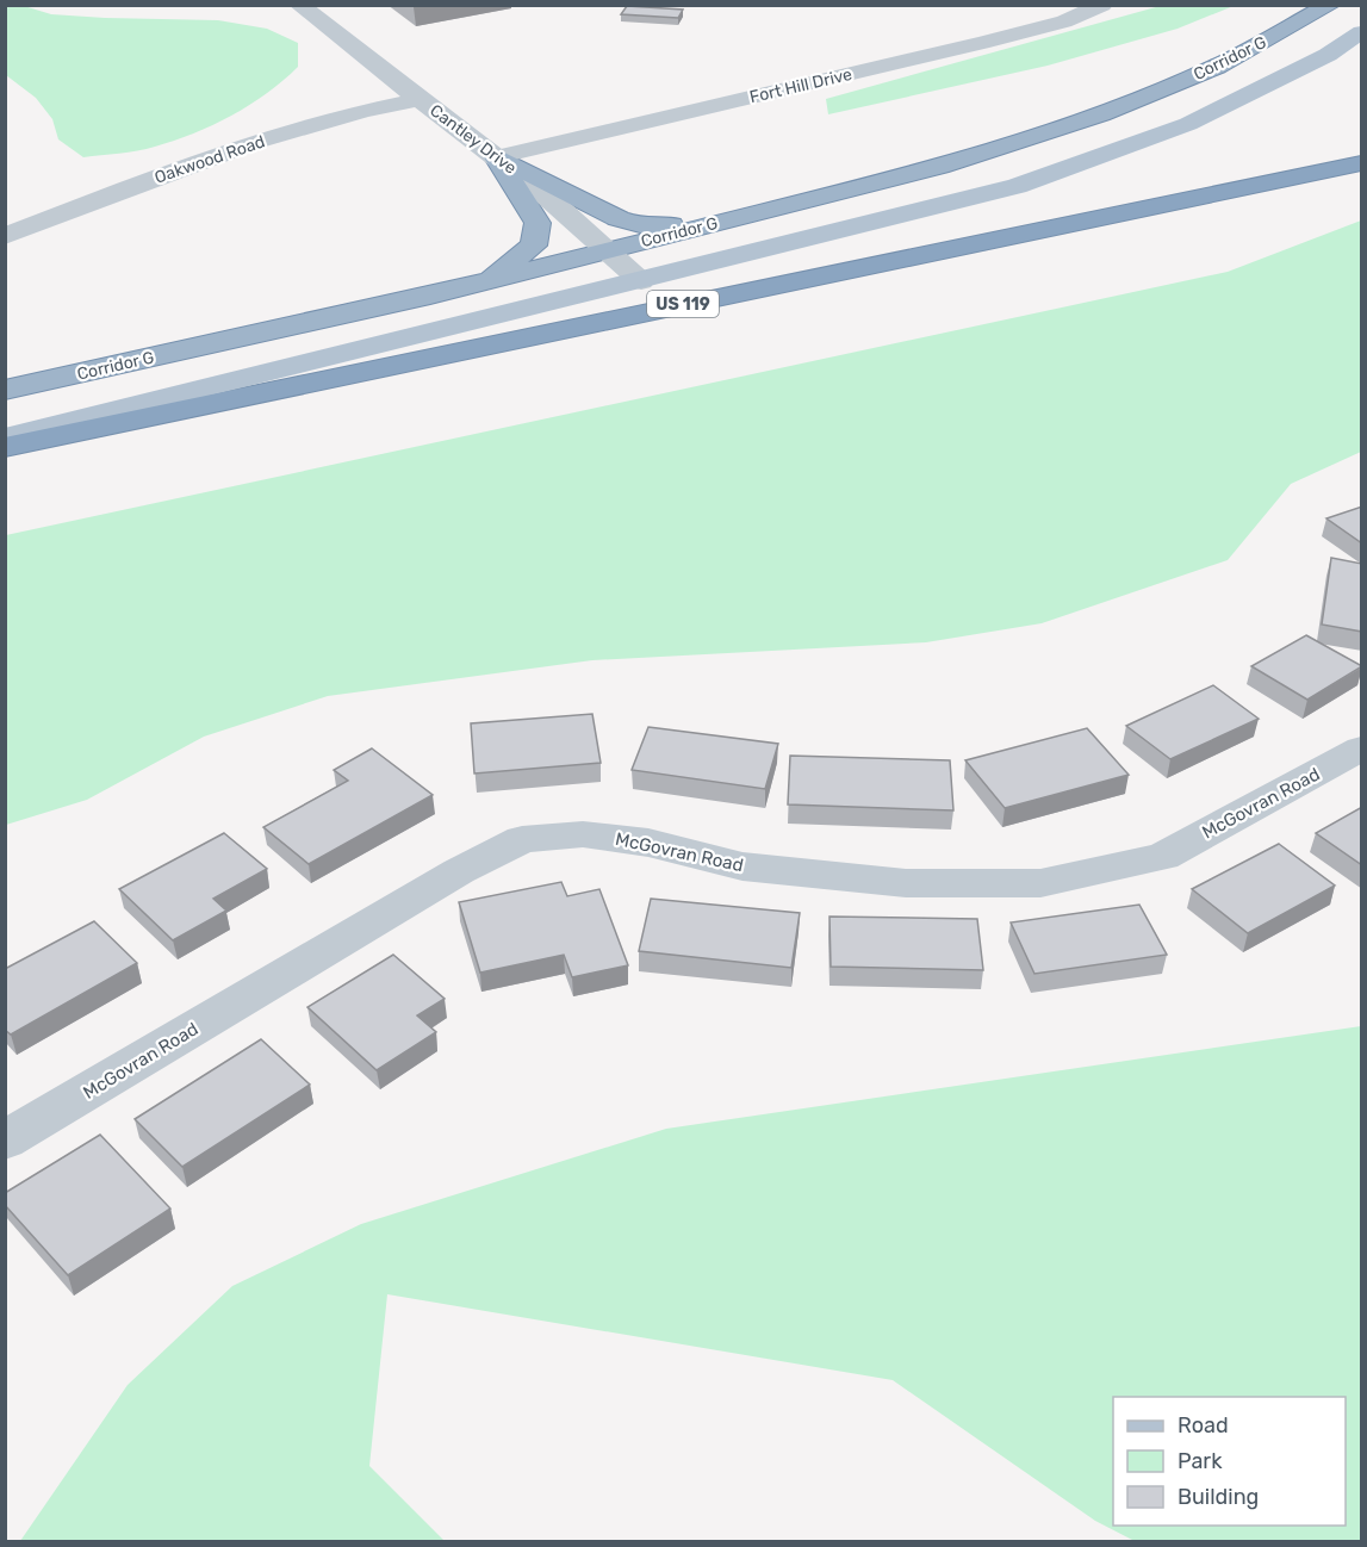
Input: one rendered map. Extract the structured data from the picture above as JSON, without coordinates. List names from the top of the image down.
{
  "streets": {
    "highway": ["Corridor G", "US 119"],
    "street": [
      "Fort Hill Drive",
      "Cantley Drive",
      "Oakwood Road",
      "McGovran Road"
    ]
  },
  "crossings": [
    ["Corridor G", "Cantley Drive"],
    ["Fort Hill Drive", "Cantley Drive"],
    ["Cantley Drive", "Oakwood Road"]
  ],
  "legend": ["Road", "Park", "Building"]
}
